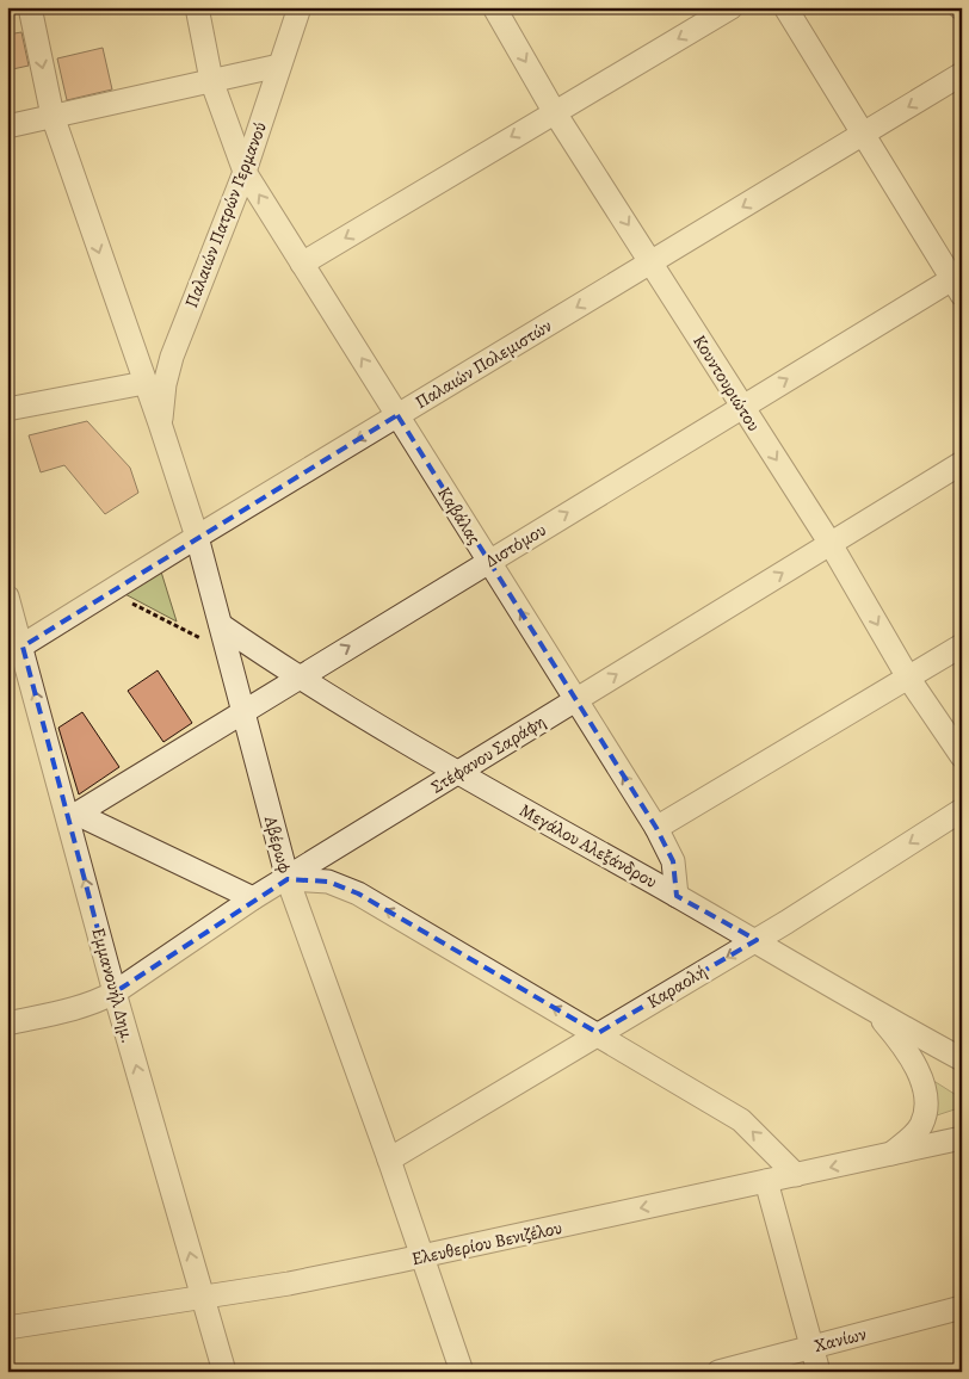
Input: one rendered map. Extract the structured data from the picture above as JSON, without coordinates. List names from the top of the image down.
{
  "streets": {
    "street": [
      "Παλαιών Πατρών Γερμανού",
      "Παλαιών Πολεμιστών",
      "Κουντουριώτου",
      "Καβάλας",
      "Διστόμου",
      "Στέφανου Σαράφη",
      "Αβέρωφ",
      "Μεγάλου Αλεξάνδρου",
      "Εμμανουήλ Δημ.",
      "Καραολή",
      "Ελευθερίου Βενιζέλου",
      "Χανίων"
    ]
  },
  "crossings": [
    ["Παλαιών Πατρών Γερμανού", "Καβάλας"],
    ["Παλαιών Πατρών Γερμανού", "Αβέρωφ"],
    ["Παλαιών Πολεμιστών", "Κουντουριώτου"],
    ["Παλαιών Πολεμιστών", "Καβάλας"],
    ["Παλαιών Πολεμιστών", "Αβέρωφ"],
    ["Παλαιών Πολεμιστών", "Εμμανουήλ Δημ."],
    ["Κουντουριώτου", "Διστόμου"],
    ["Κουντουριώτου", "Στέφανου Σαράφη"],
    ["Καβάλας", "Διστόμου"],
    ["Καβάλας", "Στέφανου Σαράφη"],
    ["Καβάλας", "Μεγάλου Αλεξάνδρου"],
    ["Διστόμου", "Αβέρωφ"],
    ["Διστόμου", "Μεγάλου Αλεξάνδρου"],
    ["Διστόμου", "Εμμανουήλ Δημ."],
    ["Στέφανου Σαράφη", "Αβέρωφ"],
    ["Στέφανου Σαράφη", "Μεγάλου Αλεξάνδρου"],
    ["Στέφανου Σαράφη", "Εμμανουήλ Δημ."],
    ["Αβέρωφ", "Μεγάλου Αλεξάνδρου"],
    ["Αβέρωφ", "Καραολή"],
    ["Αβέρωφ", "Ελευθερίου Βενιζέλου"],
    ["Μεγάλου Αλεξάνδρου", "Καραολή"],
    ["Εμμανουήλ Δημ.", "Ελευθερίου Βενιζέλου"]
  ],
  "one_way": [
    "Κουντουριώτου",
    "Καβάλας",
    "Διστόμου",
    "Εμμανουήλ Δημ.",
    "Ελευθερίου Βενιζέλου"
  ]
}
